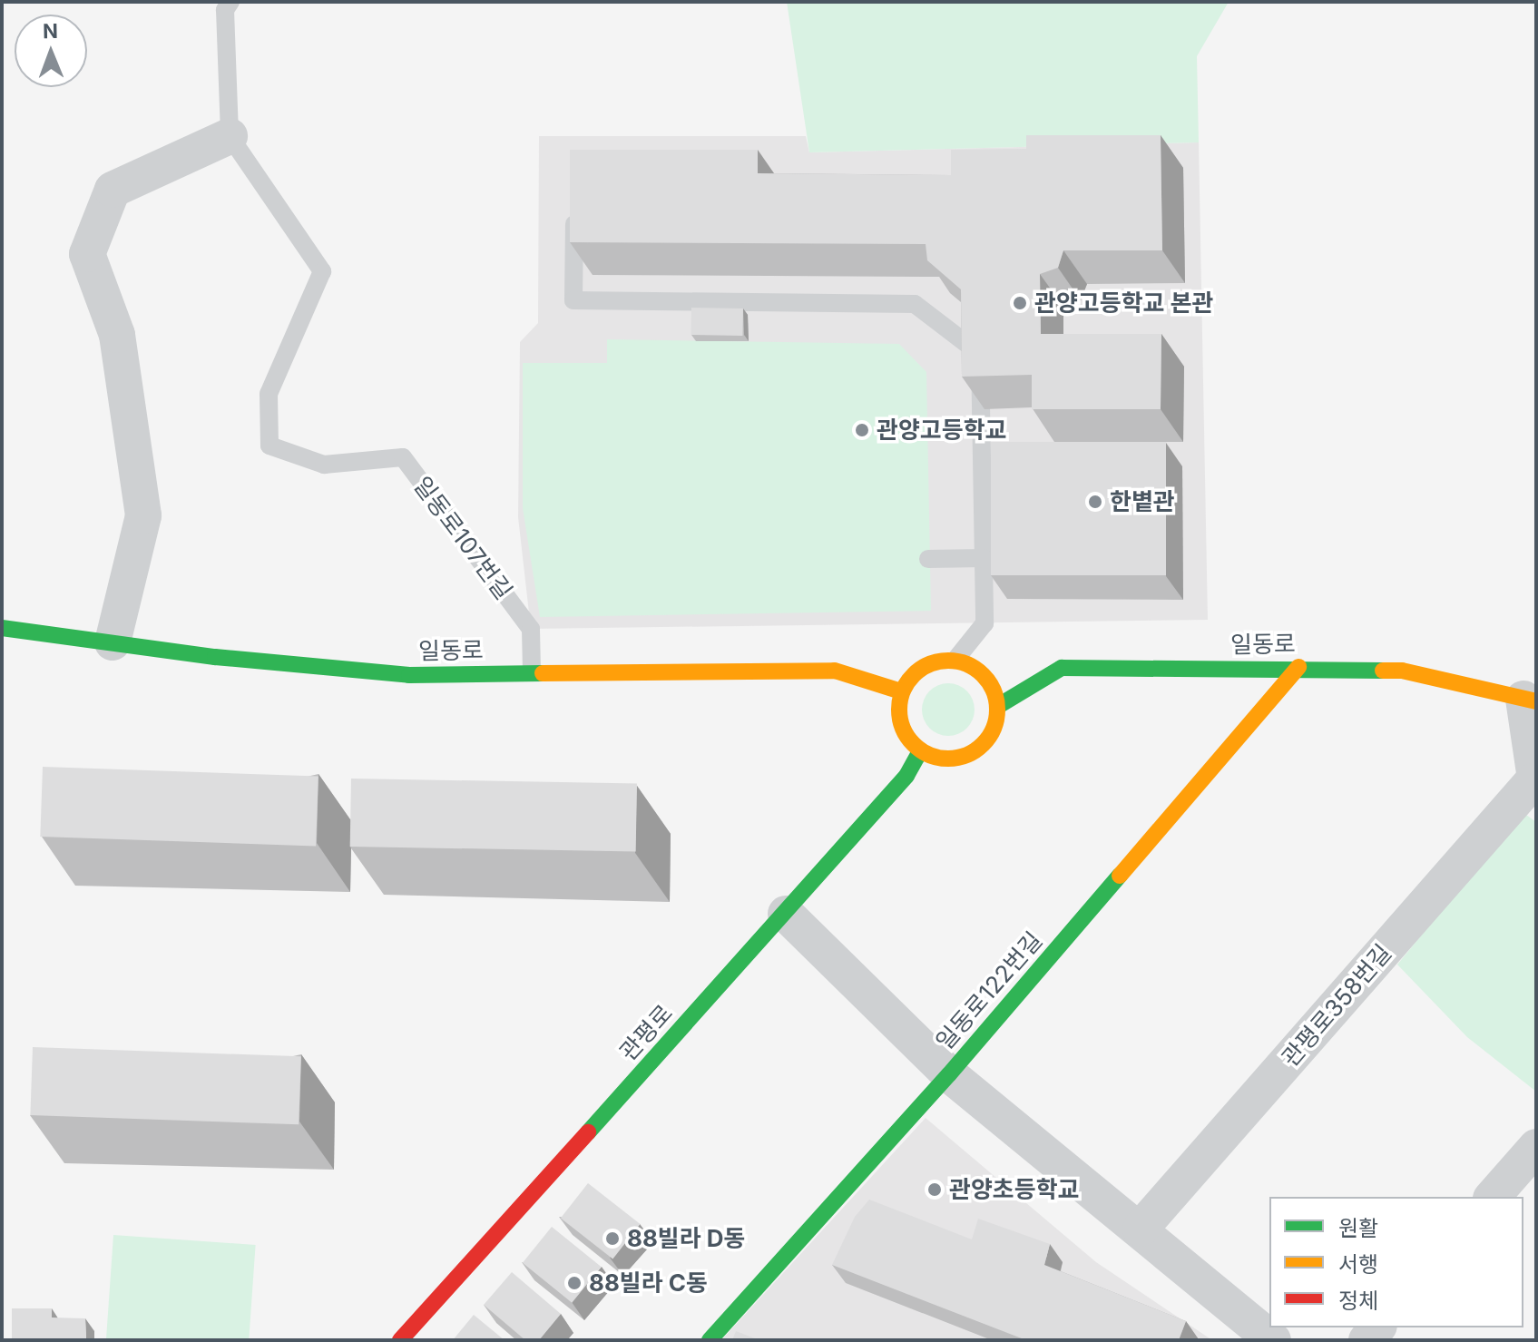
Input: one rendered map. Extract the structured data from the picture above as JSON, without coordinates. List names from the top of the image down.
{
  "streets": {
    "street": [
      "일동로",
      "일동로122번길",
      "관평로358번길",
      "관평로"
    ],
    "lane": ["일동로107번길"]
  },
  "crossings": [
    ["일동로107번길", "일동로"],
    ["일동로", "일동로122번길"],
    ["일동로", "관평로"]
  ],
  "places": [
    "관양고등학교 본관",
    "관양고등학교",
    "한볕관",
    "관양초등학교",
    "88빌라 D동",
    "88빌라 C동"
  ],
  "legend": ["원활", "서행", "정체"],
  "north": "top"
}
